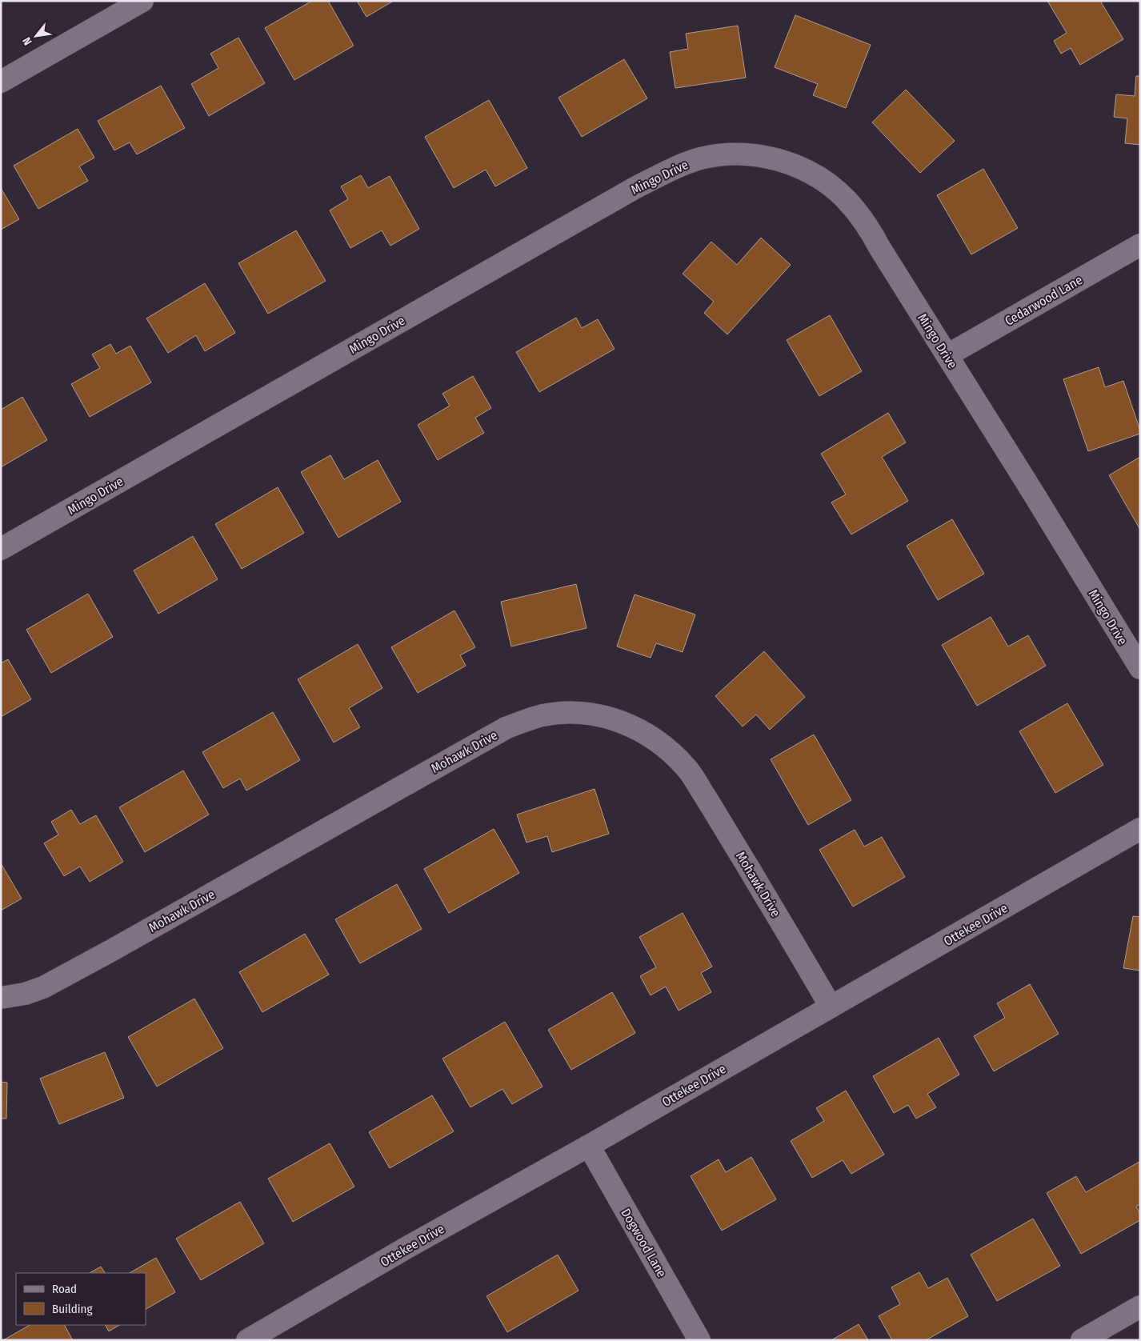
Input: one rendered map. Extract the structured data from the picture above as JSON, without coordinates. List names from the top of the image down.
{
  "streets": {
    "street": [
      "Mingo Drive",
      "Cedarwood Lane",
      "Mohawk Drive",
      "Ottekee Drive",
      "Dogwood Lane"
    ]
  },
  "crossings": [
    ["Mingo Drive", "Cedarwood Lane"],
    ["Mohawk Drive", "Ottekee Drive"],
    ["Ottekee Drive", "Dogwood Lane"]
  ],
  "legend": ["Road", "Building"],
  "north": "bottom left"
}
